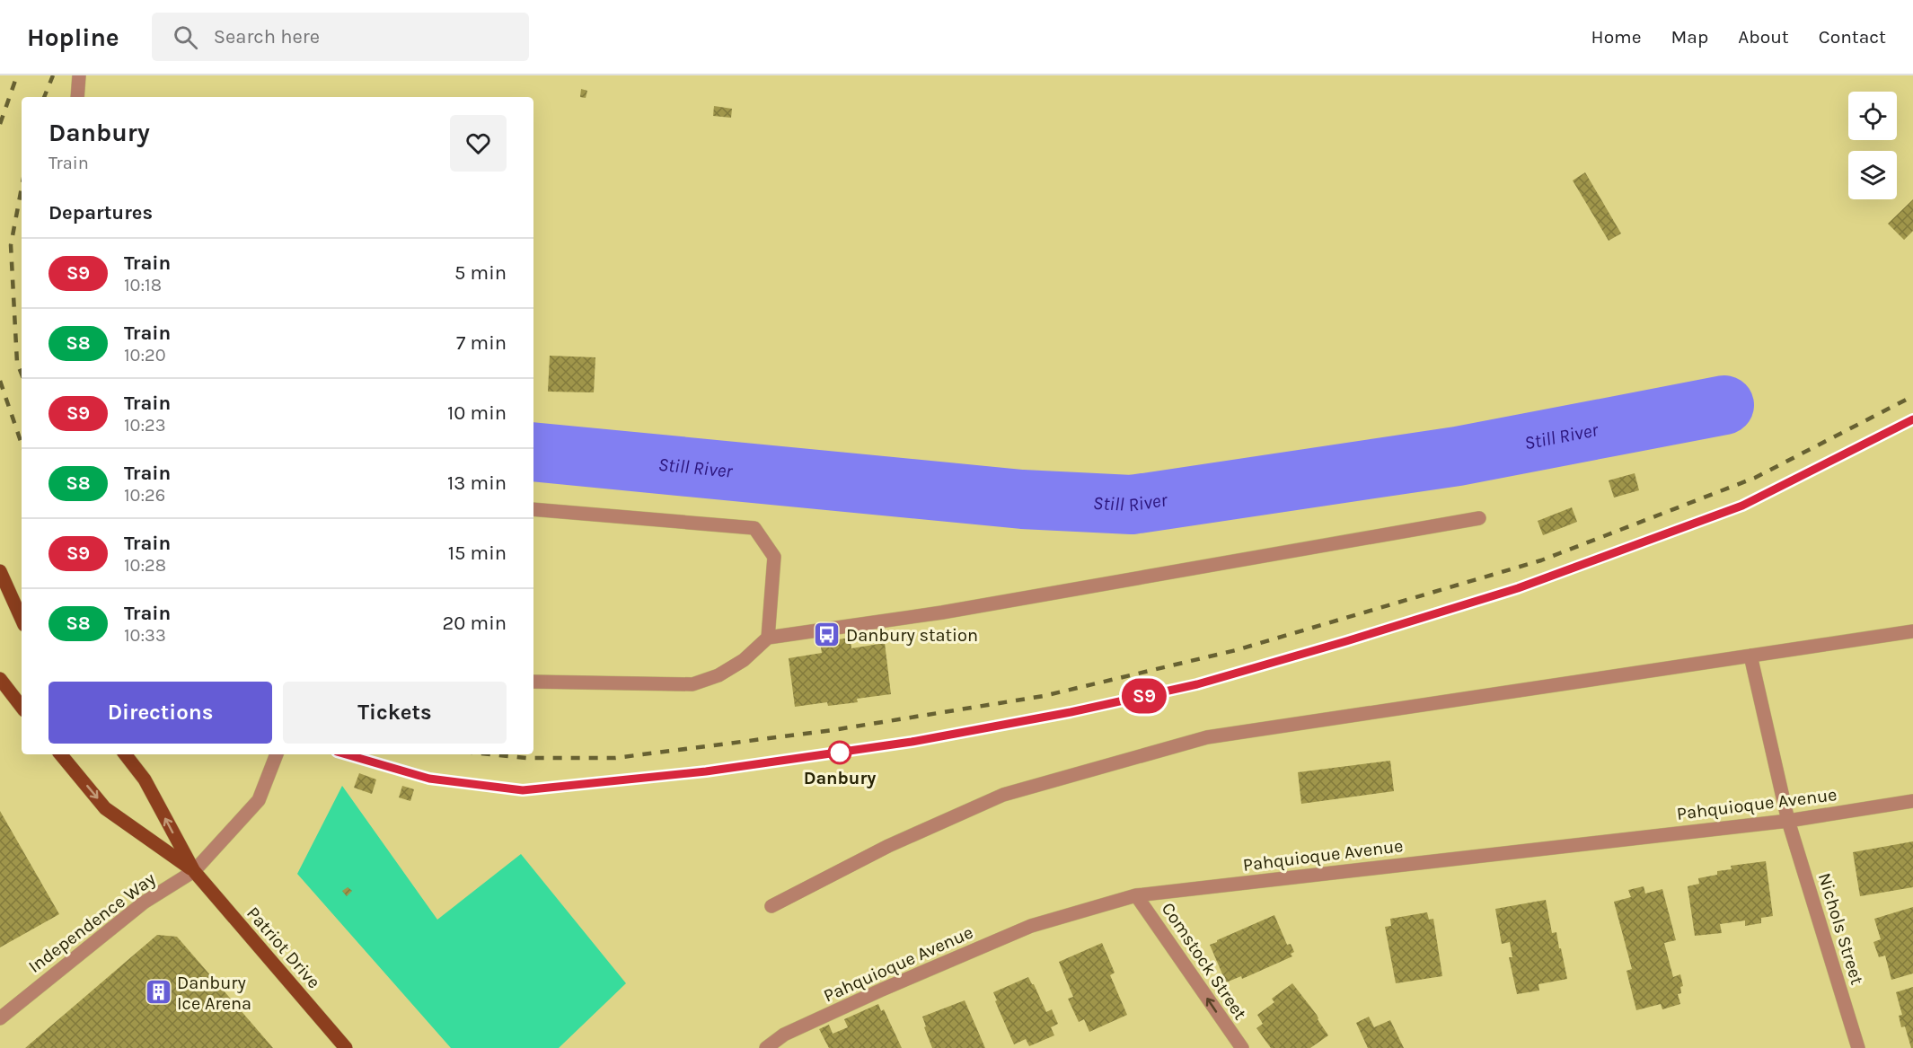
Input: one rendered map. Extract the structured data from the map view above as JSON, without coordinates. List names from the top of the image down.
{
  "streets": {
    "main road": ["Patriot Drive"],
    "street": [
      "Pahquioque Avenue",
      "Independence Way",
      "Nichols Street",
      "Comstock Street"
    ]
  },
  "crossings": [
    ["Pahquioque Avenue", "Nichols Street"],
    ["Pahquioque Avenue", "Comstock Street"],
    ["Independence Way", "Patriot Drive"]
  ],
  "one_way": ["Comstock Street"],
  "water": ["Still River"],
  "places": {
    "bus stop": ["Danbury station"],
    "other": ["Danbury"],
    "building": ["Danbury Ice Arena"]
  },
  "page": {
    "header": "Hopline",
    "search": "Search here",
    "nav": [
      "Home",
      "Map",
      "About",
      "Contact"
    ],
    "on_map": "S9",
    "heading": [
      ["Danbury", "Train"],
      "Departures"
    ],
    "list": [
      {
        "mark": "S9",
        "name": "Train",
        "note": "10:18",
        "value": "5 min"
      },
      {
        "mark": "S8",
        "name": "Train",
        "note": "10:20",
        "value": "7 min"
      },
      {
        "mark": "S9",
        "name": "Train",
        "note": "10:23",
        "value": "10 min"
      },
      {
        "mark": "S8",
        "name": "Train",
        "note": "10:26",
        "value": "13 min"
      },
      {
        "mark": "S9",
        "name": "Train",
        "note": "10:28",
        "value": "15 min"
      },
      {
        "mark": "S8",
        "name": "Train",
        "note": "10:33",
        "value": "20 min"
      }
    ],
    "buttons": ["Directions", "Tickets"]
  }
}
